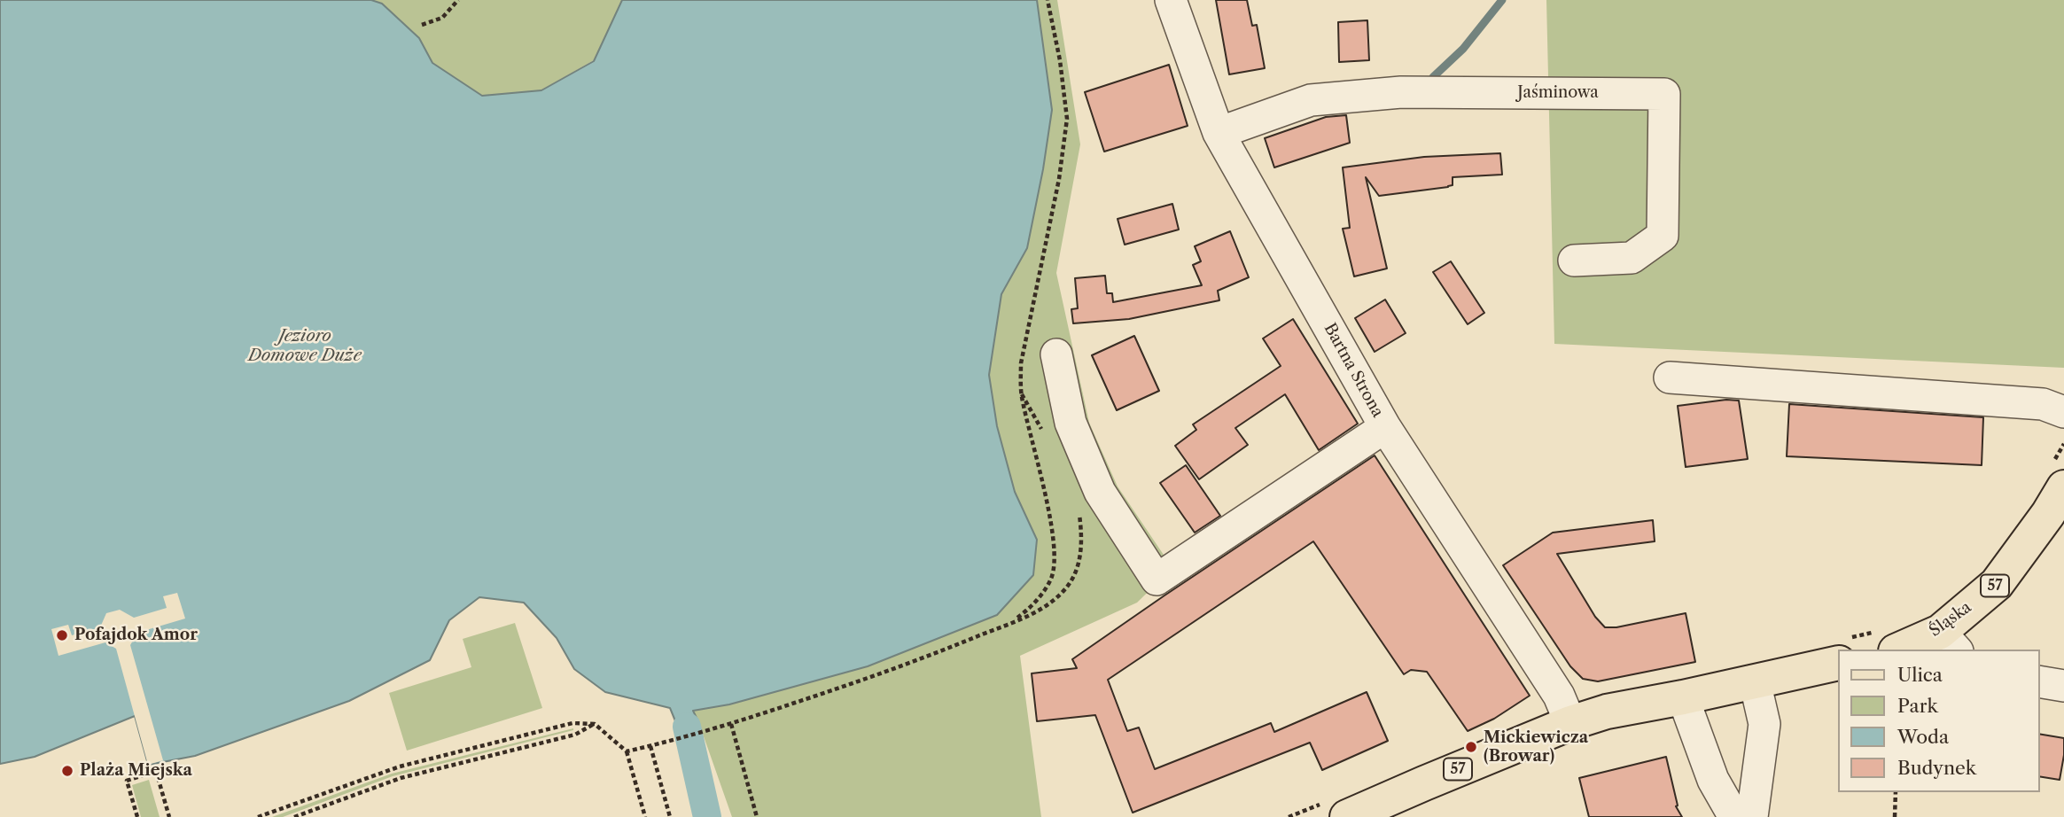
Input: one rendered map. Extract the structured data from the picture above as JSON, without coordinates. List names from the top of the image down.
{
  "streets": {
    "main road": ["57", "Śląska"],
    "street": ["Jaśminowa", "Bartna Strona"]
  },
  "crossings": [
    ["Jaśminowa", "Bartna Strona"],
    ["Bartna Strona", "57"]
  ],
  "water": ["Jezioro Domowe Duże"],
  "places": ["Pofajdok Amor", "Mickiewicza (Browar)", "Plaża Miejska"],
  "legend": [
    "Ulica",
    "Park",
    "Woda",
    "Budynek"
  ]
}
